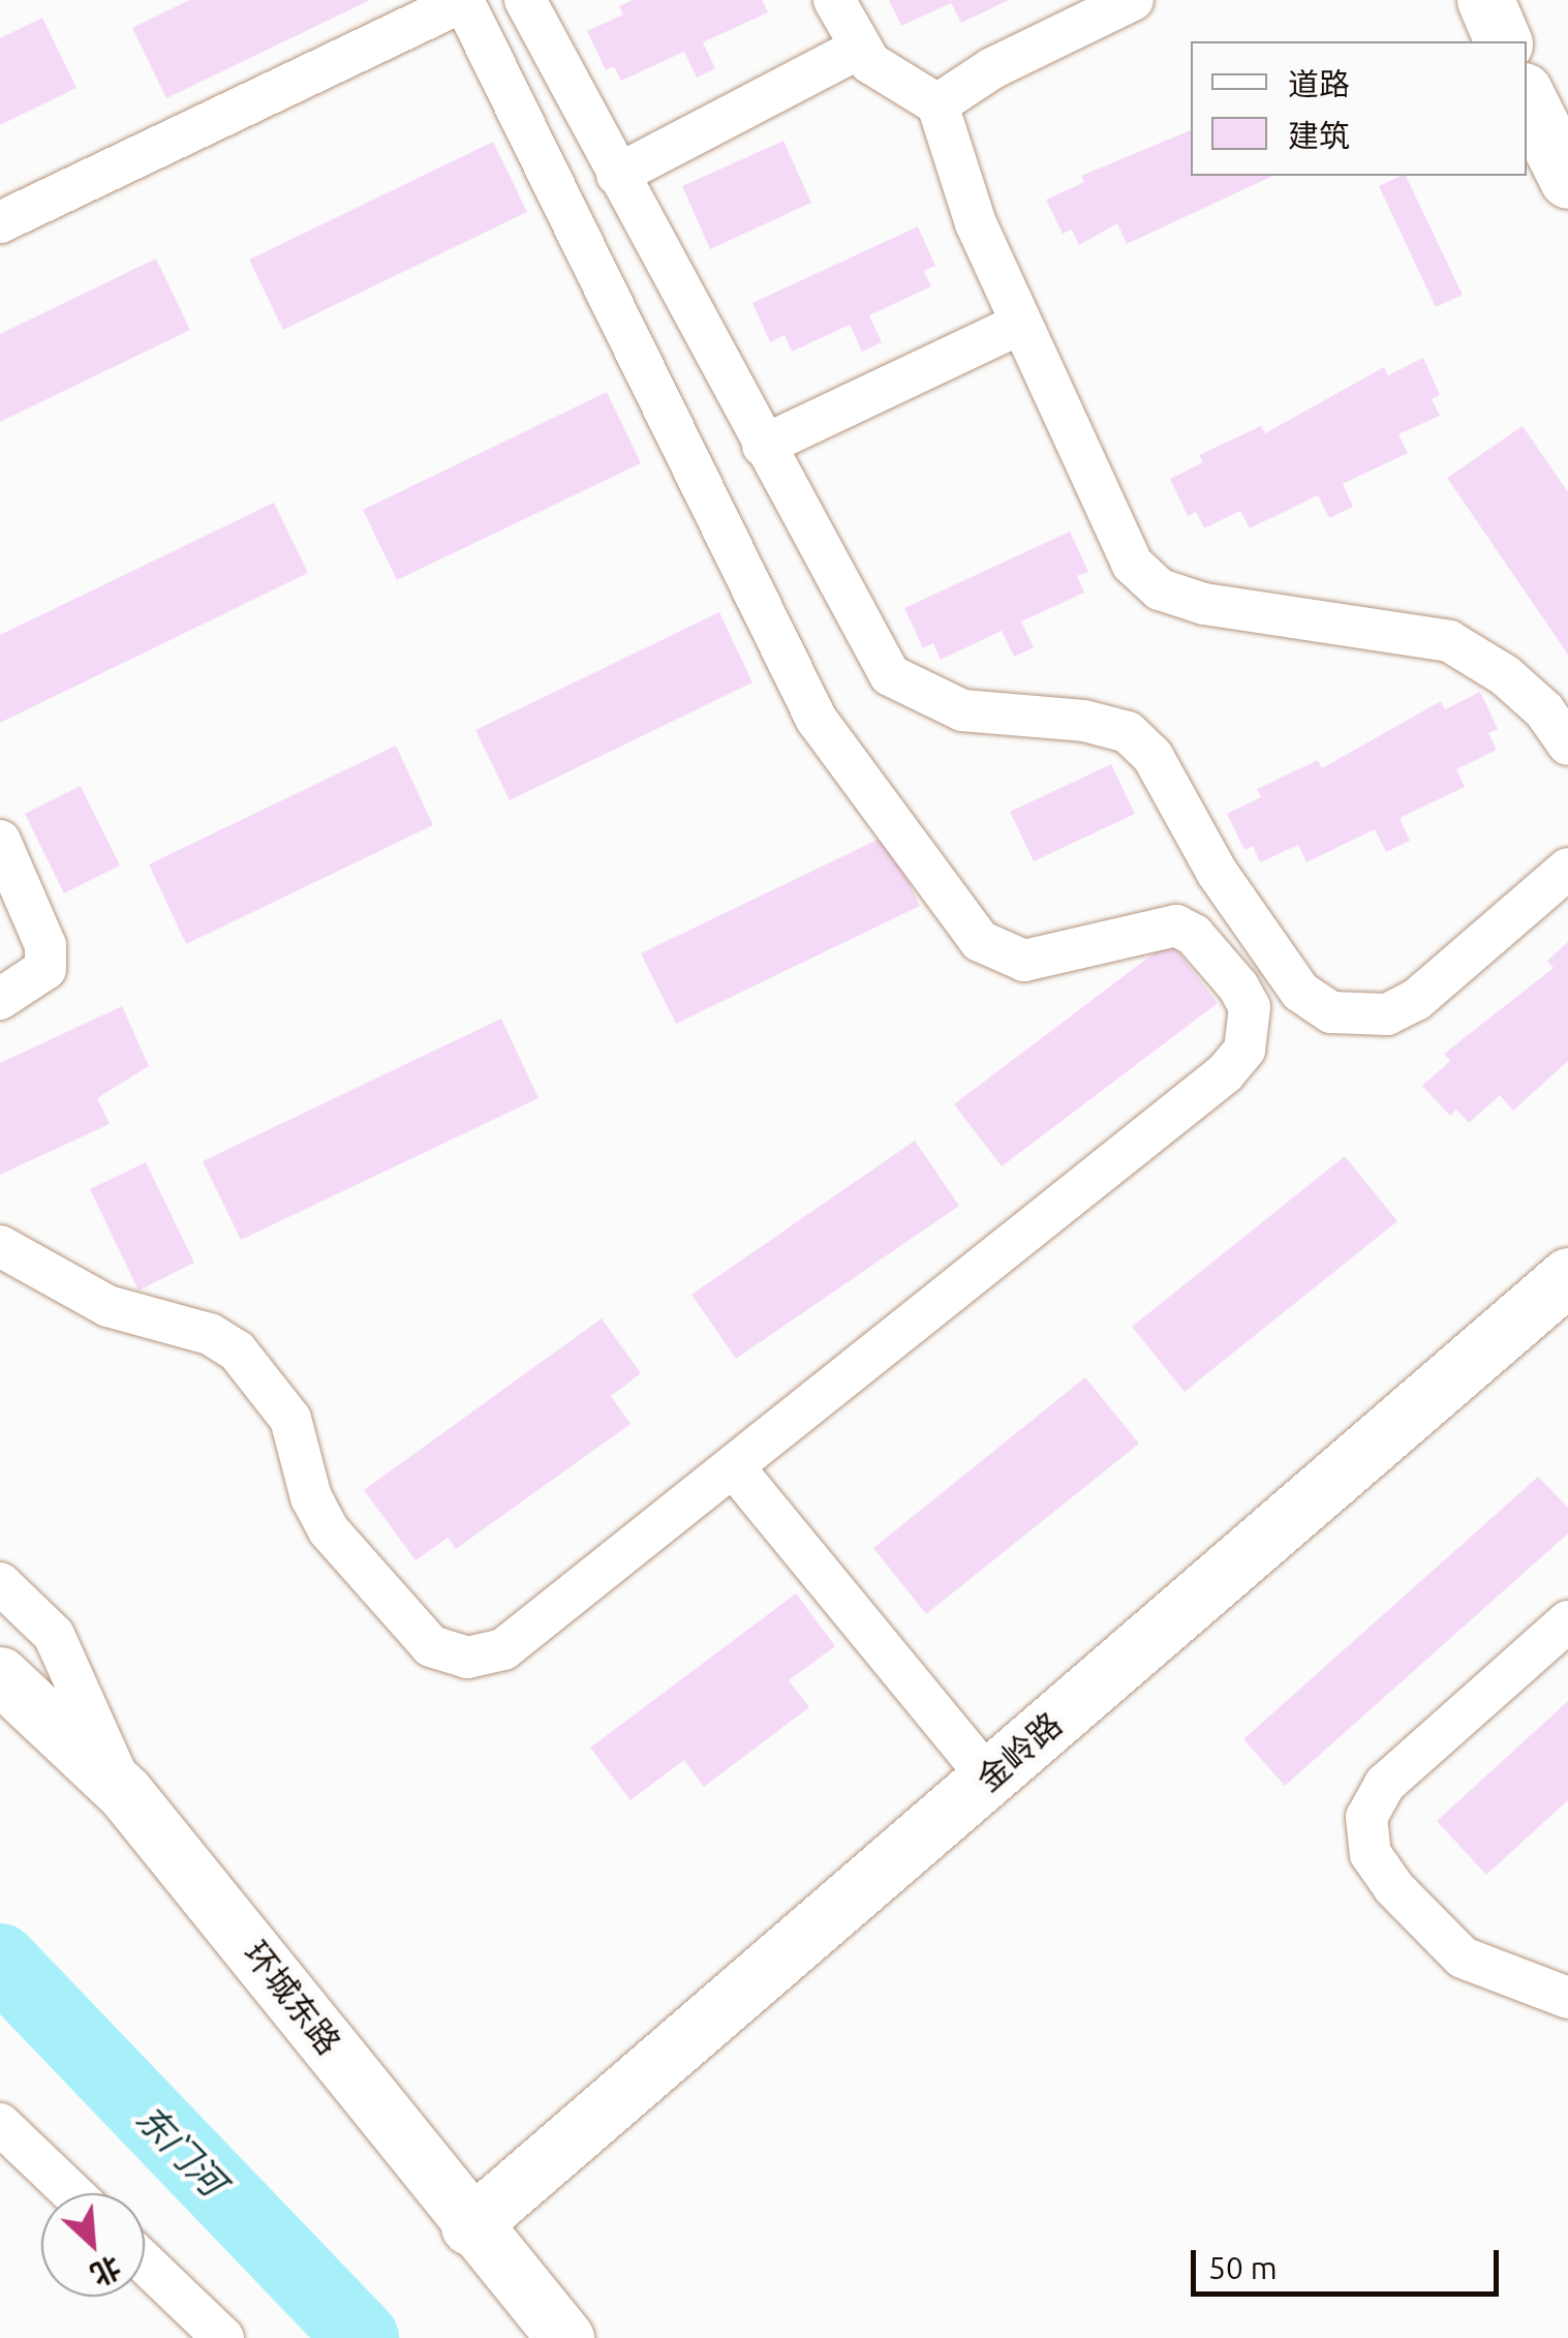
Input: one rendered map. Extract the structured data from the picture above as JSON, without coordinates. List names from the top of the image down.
{
  "streets": {
    "street": ["金岭路", "环城东路"]
  },
  "crossings": [
    ["金岭路", "环城东路"]
  ],
  "water": ["东门河"],
  "legend": ["道路", "建筑"],
  "scale_bar": "50 m",
  "north": "bottom right"
}
